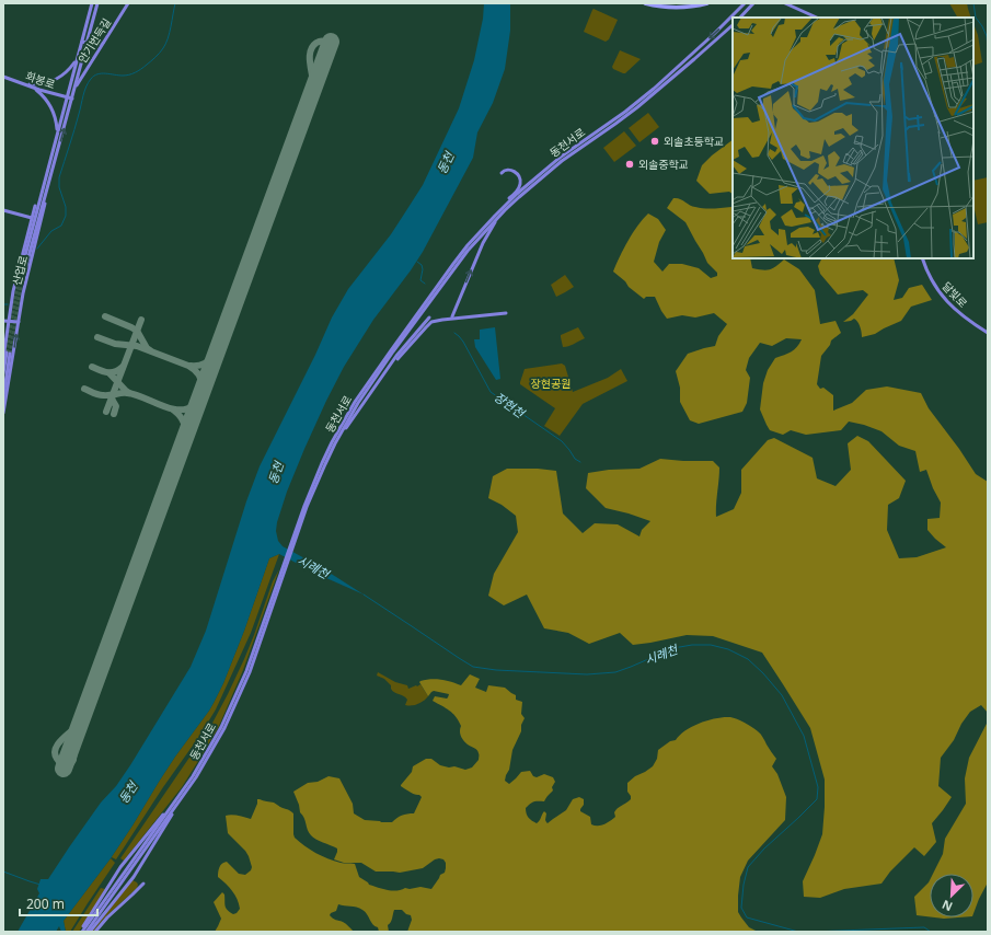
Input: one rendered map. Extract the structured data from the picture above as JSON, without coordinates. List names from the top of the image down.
{
  "streets": {
    "main road": [
      "안기번득길",
      "화봉로",
      "동천서로",
      "산업로",
      "달빛로"
    ]
  },
  "crossings": [
    ["안기번득길", "산업로"],
    ["화봉로", "산업로"]
  ],
  "water": ["동천", "장현천", "시례천"],
  "parks": ["장현공원"],
  "places": ["외솔초등학교", "외솔중학교"],
  "scale_bar": "200 m",
  "north": "bottom left"
}
